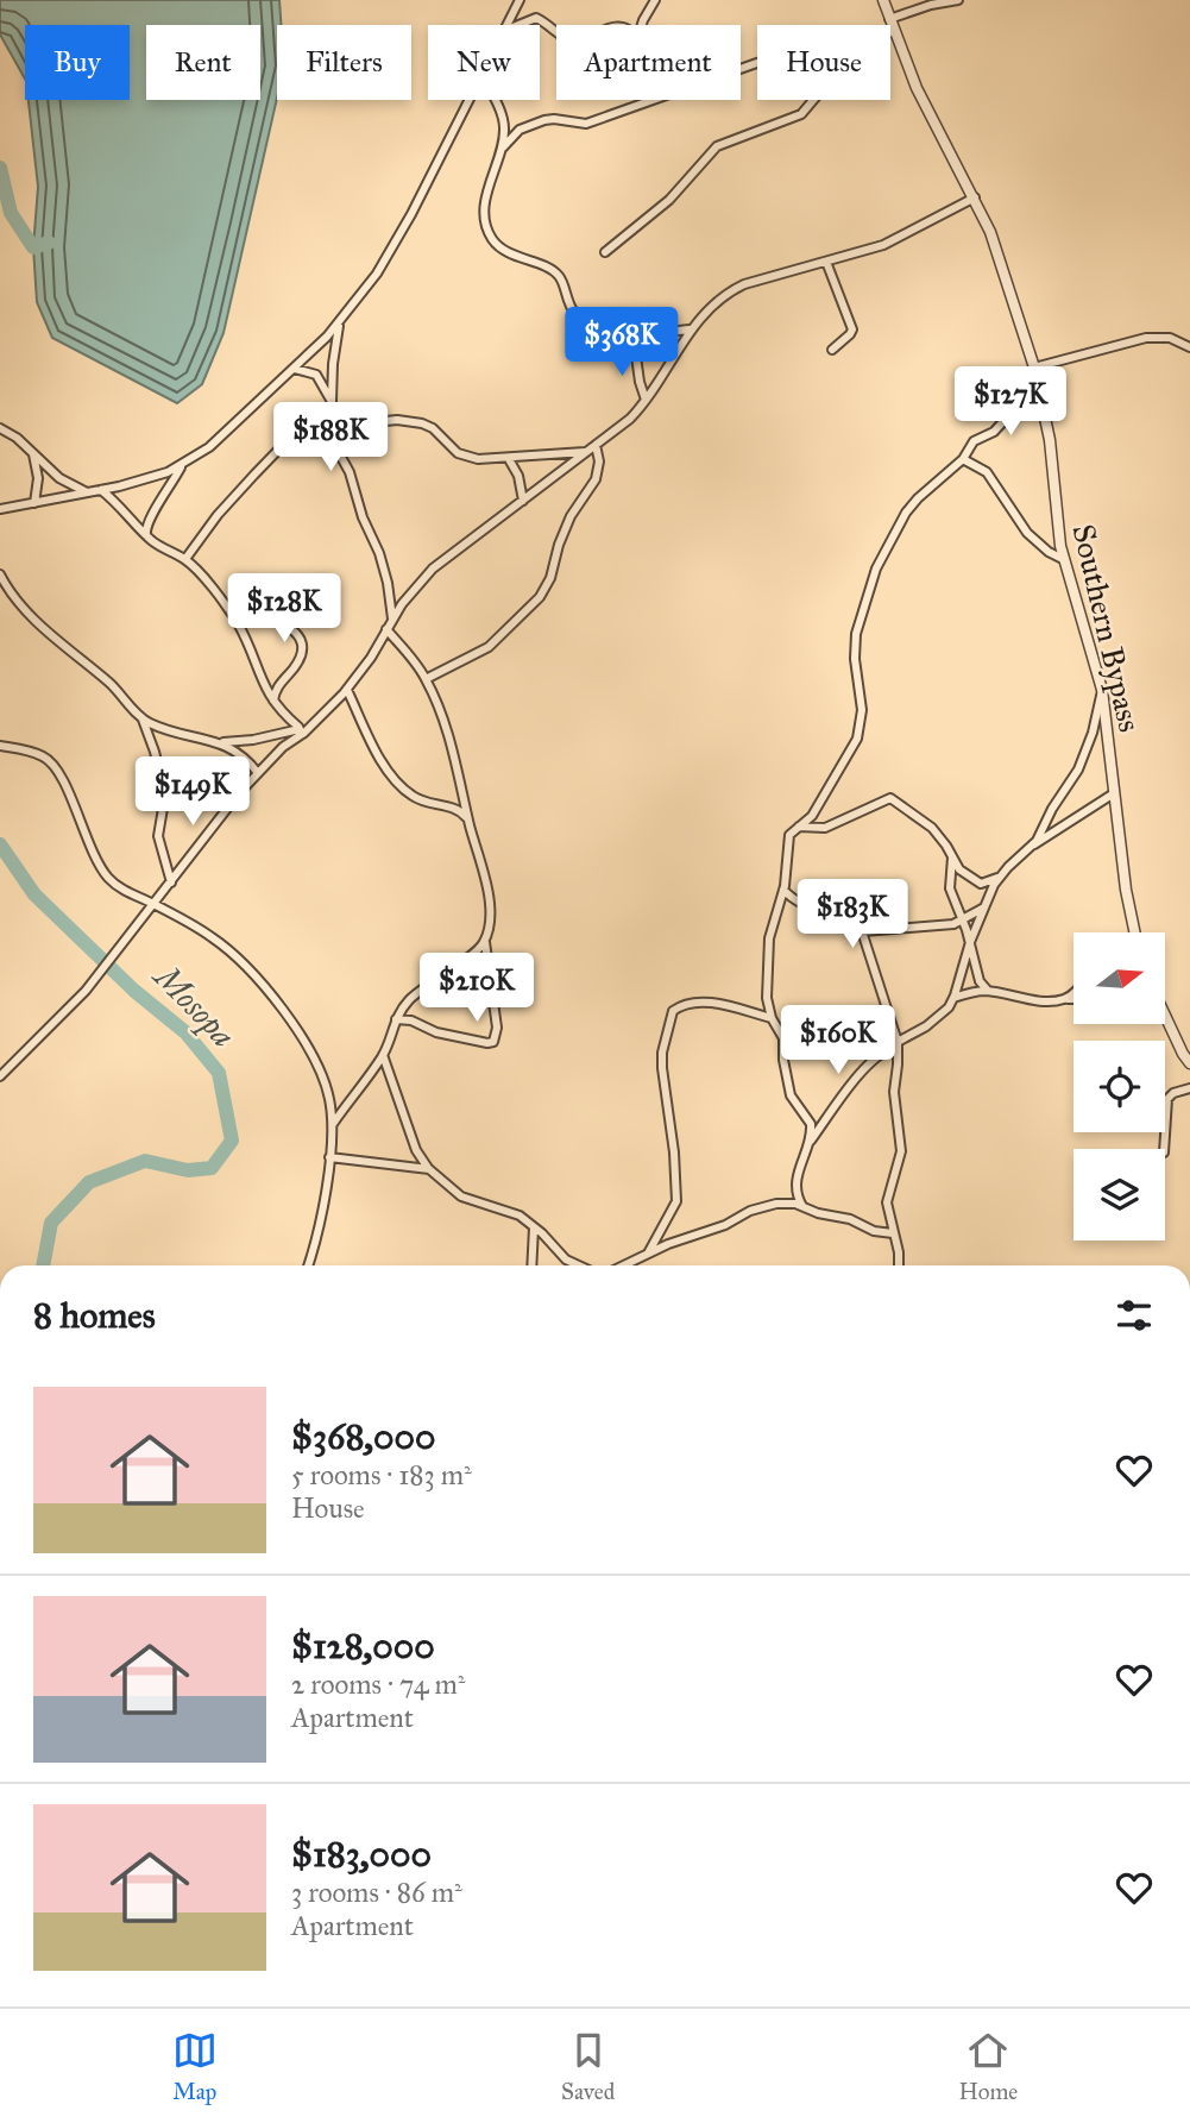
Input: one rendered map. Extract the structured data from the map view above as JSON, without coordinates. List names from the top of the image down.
{
  "streets": {
    "street": ["Southern Bypass"]
  },
  "water": ["Mosopa"],
  "north": "right",
  "page": {
    "chip": [
      "Buy",
      "Rent",
      "Filters",
      "New",
      "Apartment",
      "House"
    ],
    "price": [
      "$368K",
      "$127K",
      "$188K",
      "$128K",
      "$149K",
      "$183K",
      "$210K",
      "$160K"
    ],
    "heading": "8 homes",
    "list": [
      {
        "name": "$368,000",
        "note": "5 rooms · 183 m² · House"
      },
      {
        "name": "$128,000",
        "note": "2 rooms · 74 m² · Apartment"
      },
      {
        "name": "$183,000",
        "note": "3 rooms · 86 m² · Apartment"
      }
    ],
    "tabs": ["Map", "Saved", "Home"]
  }
}
